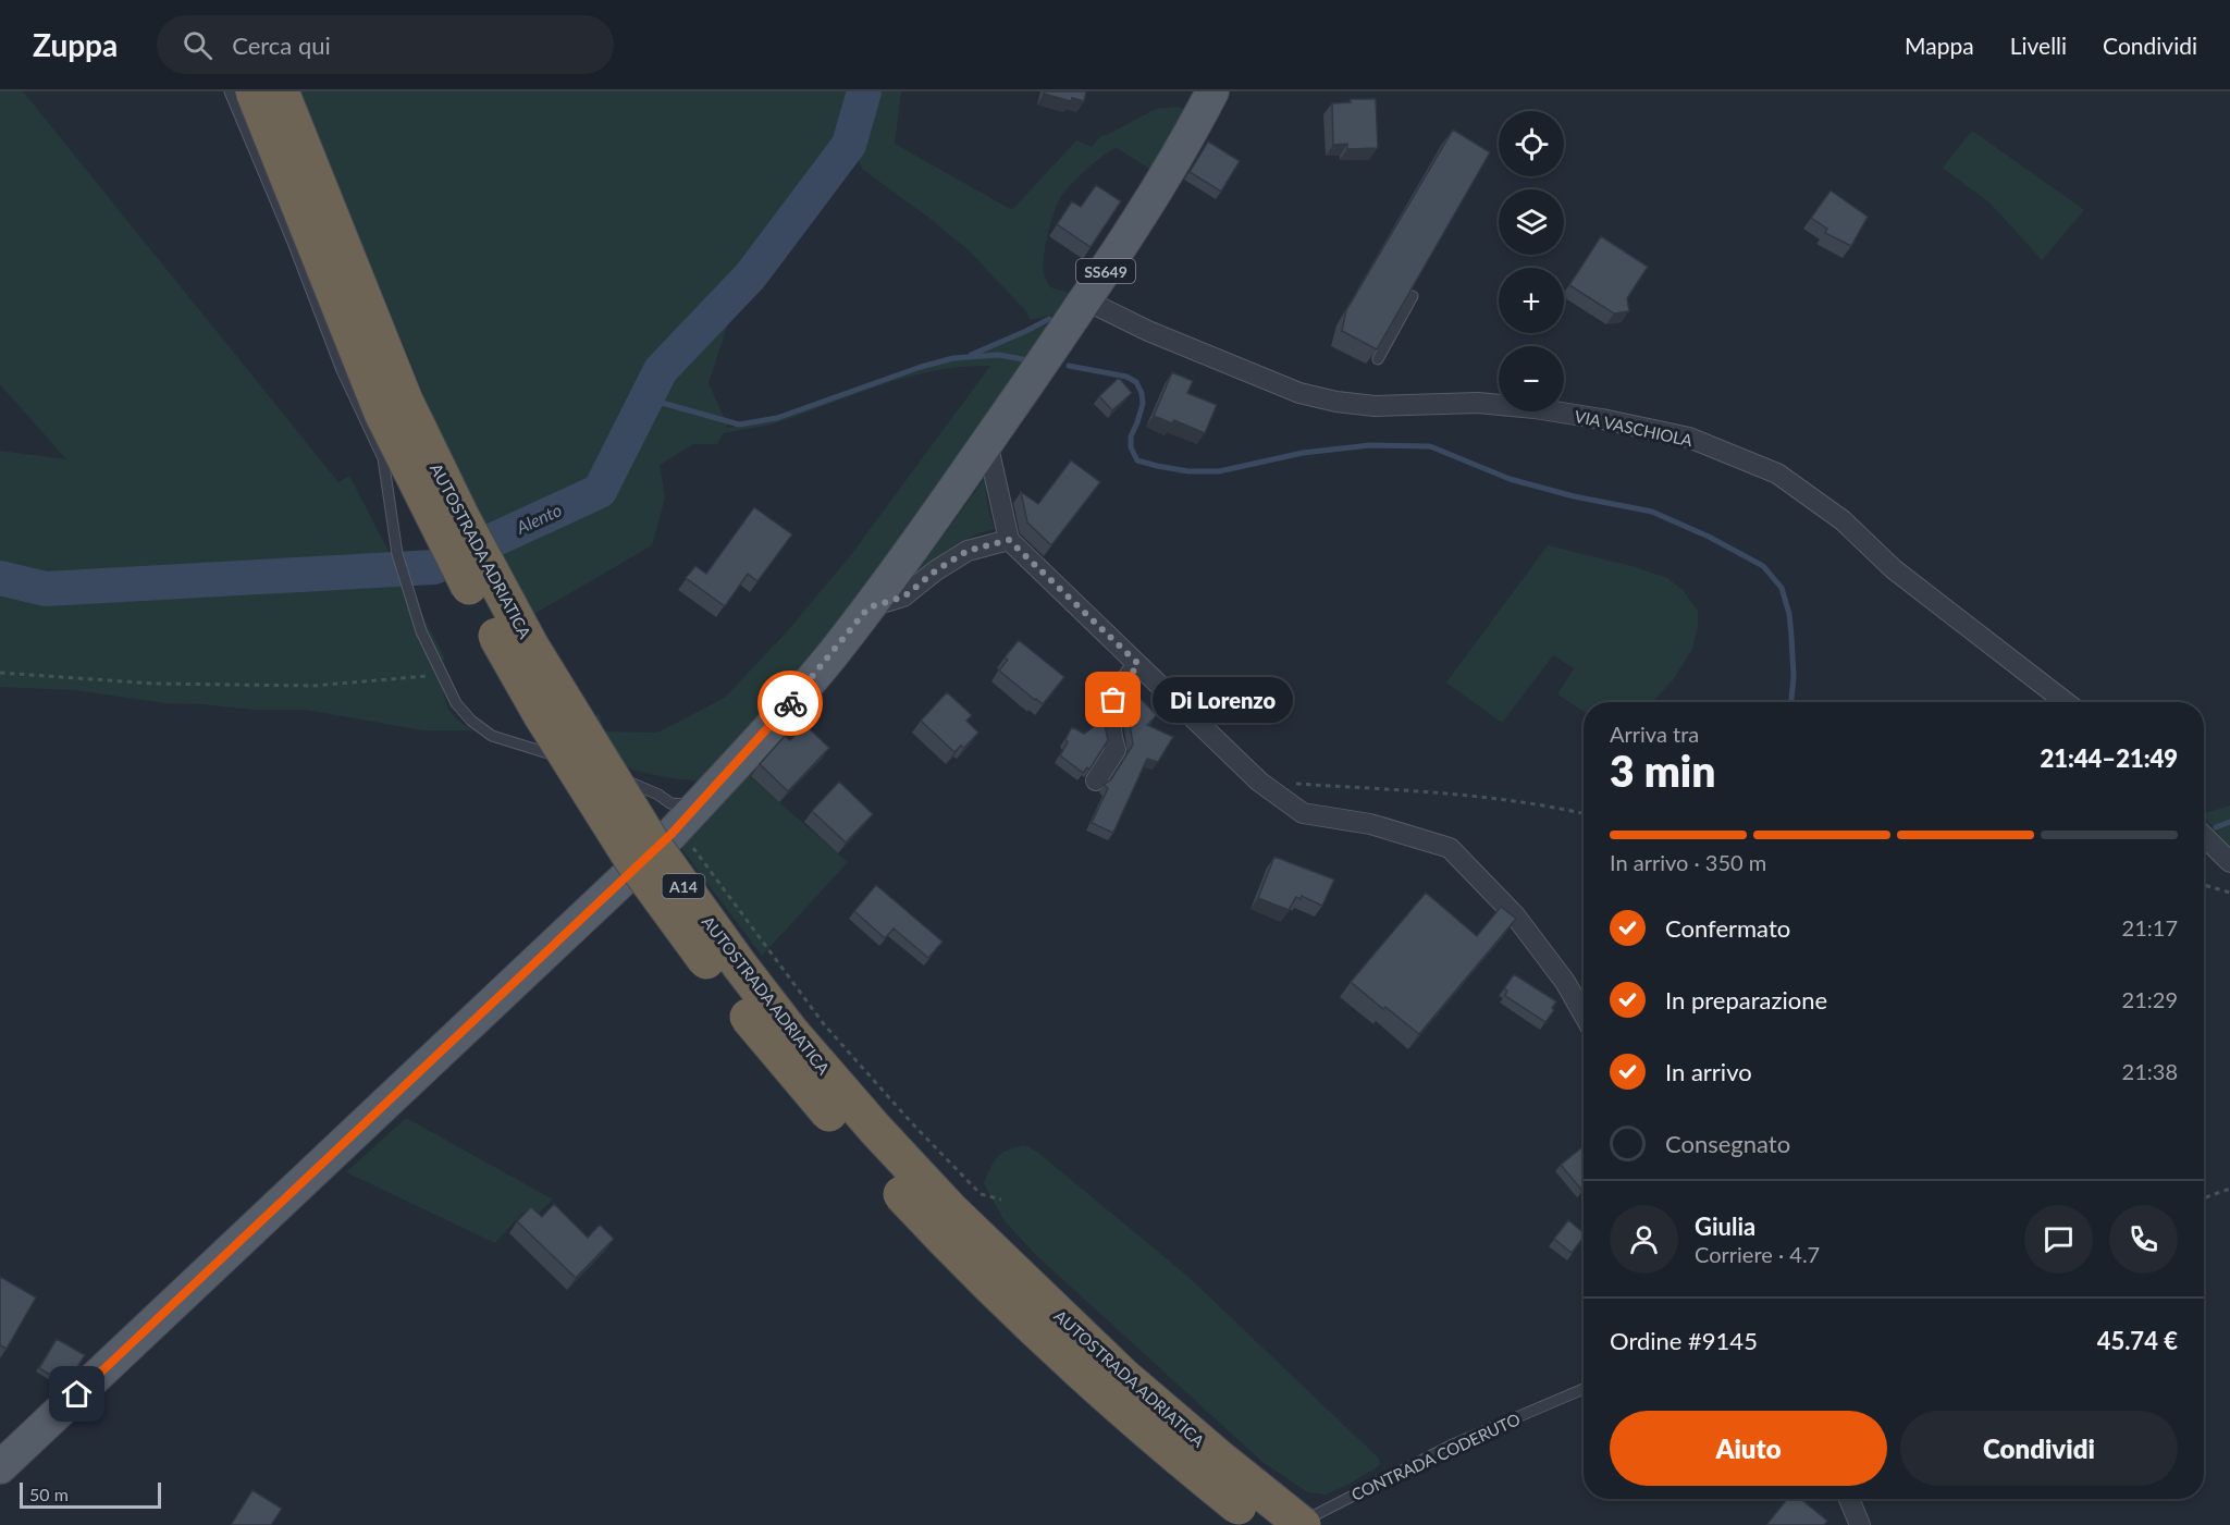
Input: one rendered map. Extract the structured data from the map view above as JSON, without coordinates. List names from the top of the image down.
{
  "streets": {
    "highway": ["AUTOSTRADA ADRIATICA", "A14"],
    "main road": ["SS649"],
    "street": ["VIA VASCHIOLA"],
    "lane": ["CONTRADA CODERUTO"]
  },
  "crossings": [
    ["SS649", "VIA VASCHIOLA"],
    ["AUTOSTRADA ADRIATICA", "CONTRADA CODERUTO"]
  ],
  "water": ["Alento"],
  "places": ["Di Lorenzo"],
  "scale_bar": "50 m",
  "page": {
    "header": "Zuppa",
    "search": "Cerca qui",
    "nav": ["Mappa", "Livelli", "Condividi"],
    "map_buttons": ["+", "−"],
    "bubble": "Di Lorenzo",
    "heading": ["3 min", "Arriva tra", "21:44–21:49"],
    "panel": [
      "Giulia",
      "Corriere · 4.7",
      "Ordine #9145",
      "45.74 €"
    ],
    "bar": "In arrivo · 350 m",
    "list": [
      ["Confermato", "21:17"],
      ["In preparazione", "21:29"],
      ["In arrivo", "21:38"],
      "Consegnato"
    ],
    "buttons": ["Aiuto", "Condividi"],
    "scale": "50 m"
  }
}
